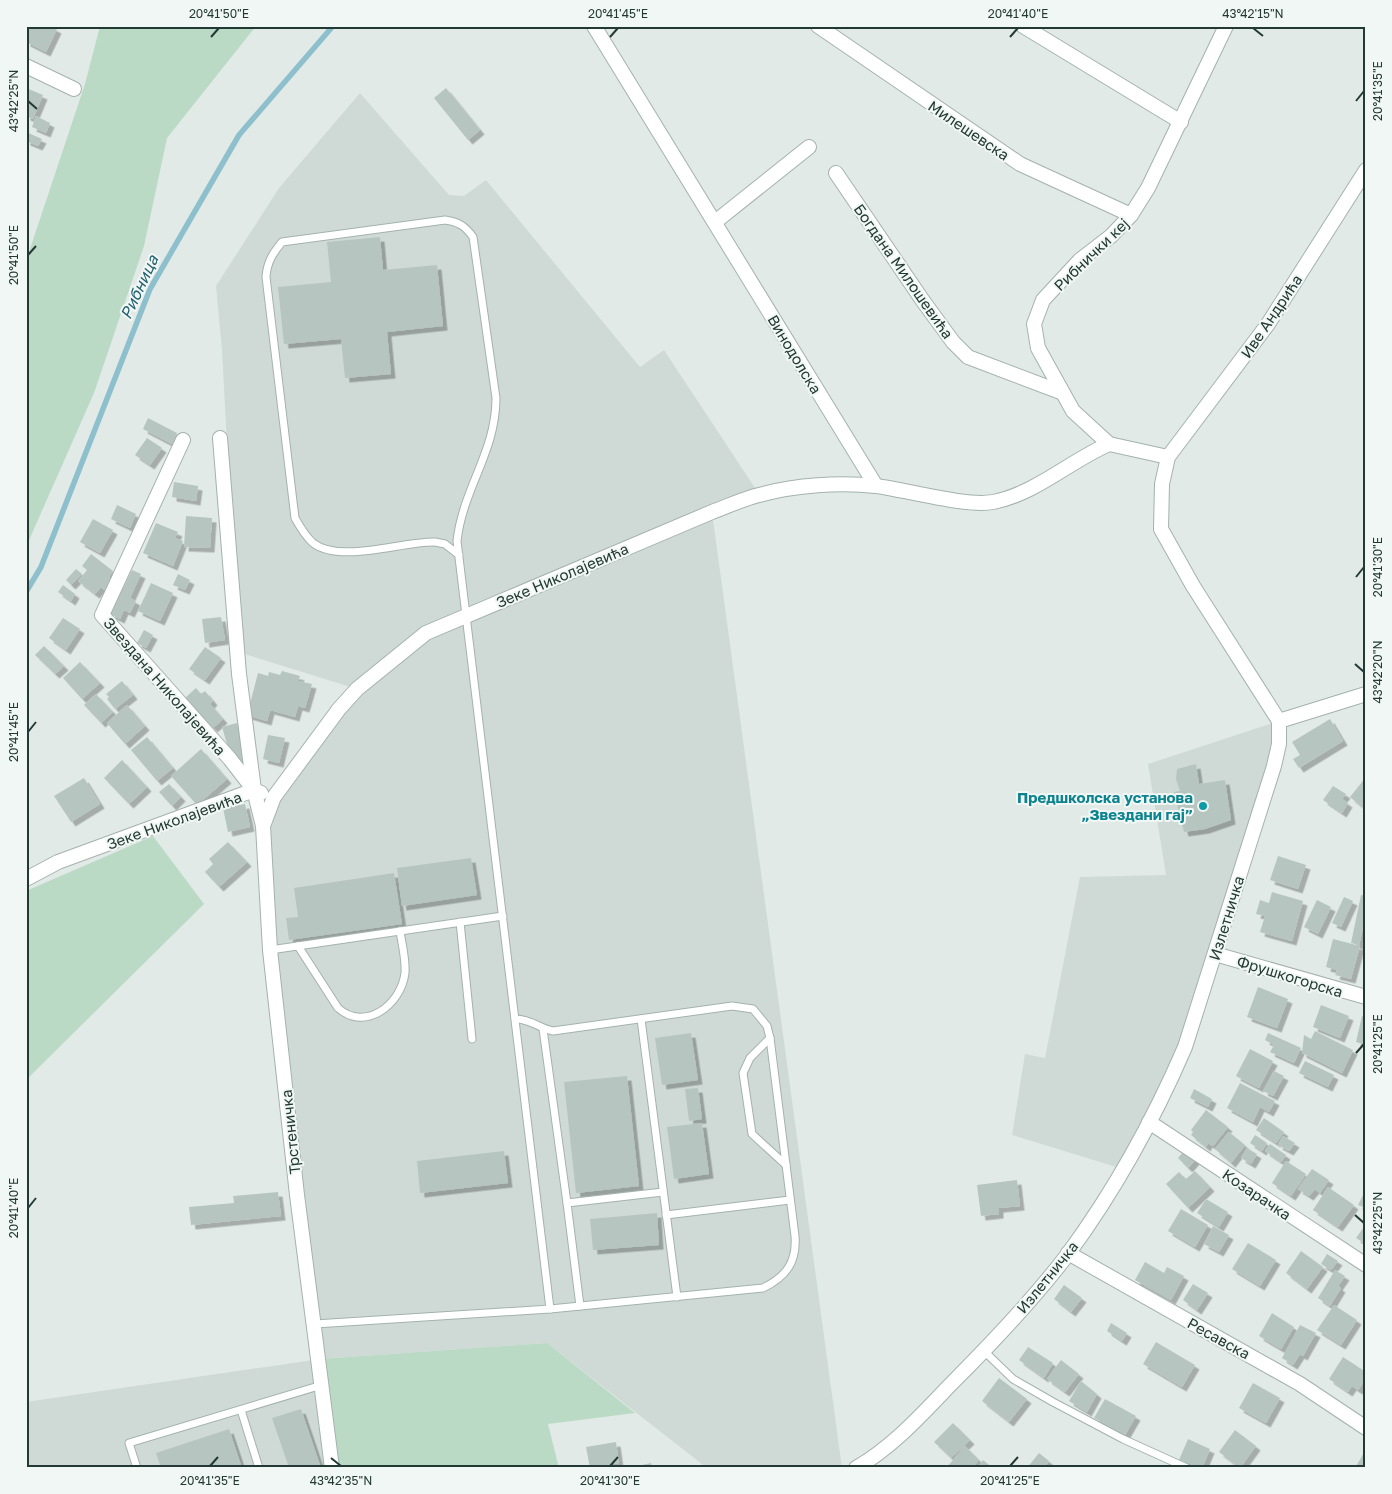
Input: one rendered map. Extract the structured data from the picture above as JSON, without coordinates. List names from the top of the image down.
{
  "streets": {
    "street": [
      "Милешевска",
      "Рибнички кеј",
      "Богдана Милошевића",
      "Иве Андрића",
      "Винодолска",
      "Зеке Николајевића",
      "Звездана Николајевића",
      "Излетничка",
      "Фрушкогорска",
      "Трстеничка",
      "Козарачка",
      "Ресавска"
    ]
  },
  "crossings": [
    ["Милешевска", "Рибнички кеј"],
    ["Рибнички кеј", "Богдана Милошевића"],
    ["Рибнички кеј", "Зеке Николајевића"],
    ["Винодолска", "Зеке Николајевића"],
    ["Зеке Николајевића", "Звездана Николајевића"],
    ["Зеке Николајевића", "Трстеничка"],
    ["Звездана Николајевића", "Трстеничка"],
    ["Излетничка", "Фрушкогорска"],
    ["Излетничка", "Козарачка"],
    ["Излетничка", "Ресавска"]
  ],
  "water": ["Рибница"],
  "places": ["Предшколска установа „Звездани гај”"],
  "coordinates": [
    "20°41'50\"E",
    "20°41'45\"E",
    "20°41'40\"E",
    "43°42'15\"N",
    "20°41'35\"E",
    "43°42'25\"N",
    "20°41'30\"E",
    "43°42'20\"N",
    "20°41'25\"E",
    "43°42'35\"N"
  ]
}
